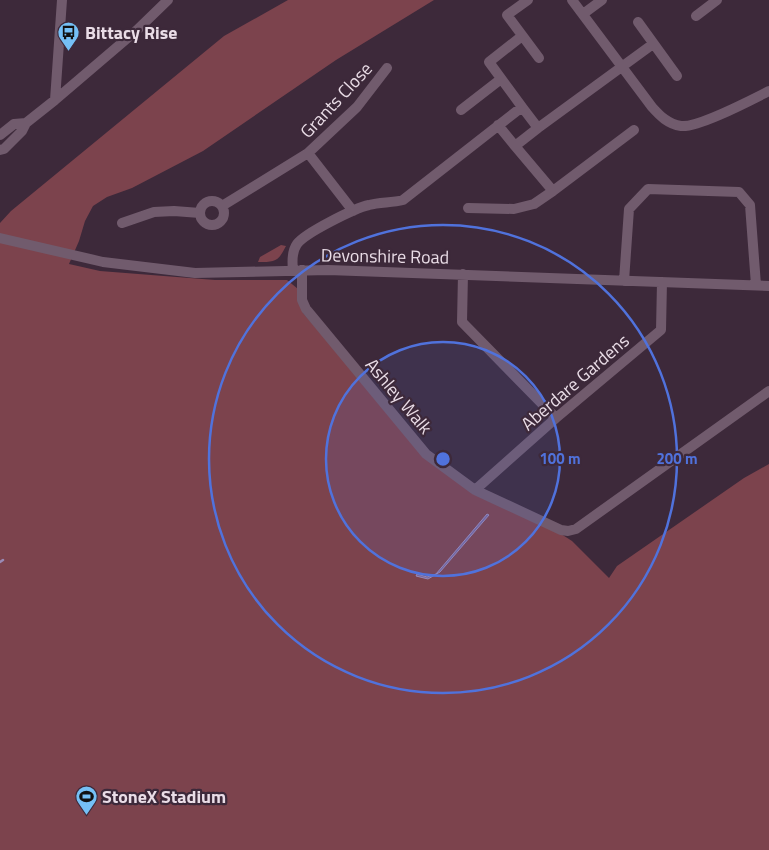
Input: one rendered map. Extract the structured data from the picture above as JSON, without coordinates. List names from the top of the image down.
{
  "streets": {
    "street": [
      "Grants Close",
      "Devonshire Road",
      "Aberdare Gardens",
      "Ashley Walk"
    ]
  },
  "crossings": [
    ["Grants Close", "Ashley Walk"],
    ["Devonshire Road", "Aberdare Gardens"],
    ["Devonshire Road", "Ashley Walk"],
    ["Aberdare Gardens", "Ashley Walk"]
  ],
  "places": {
    "bus stop": ["Bittacy Rise"],
    "sports": ["StoneX Stadium"]
  },
  "rings": ["100 m", "200 m"]
}
